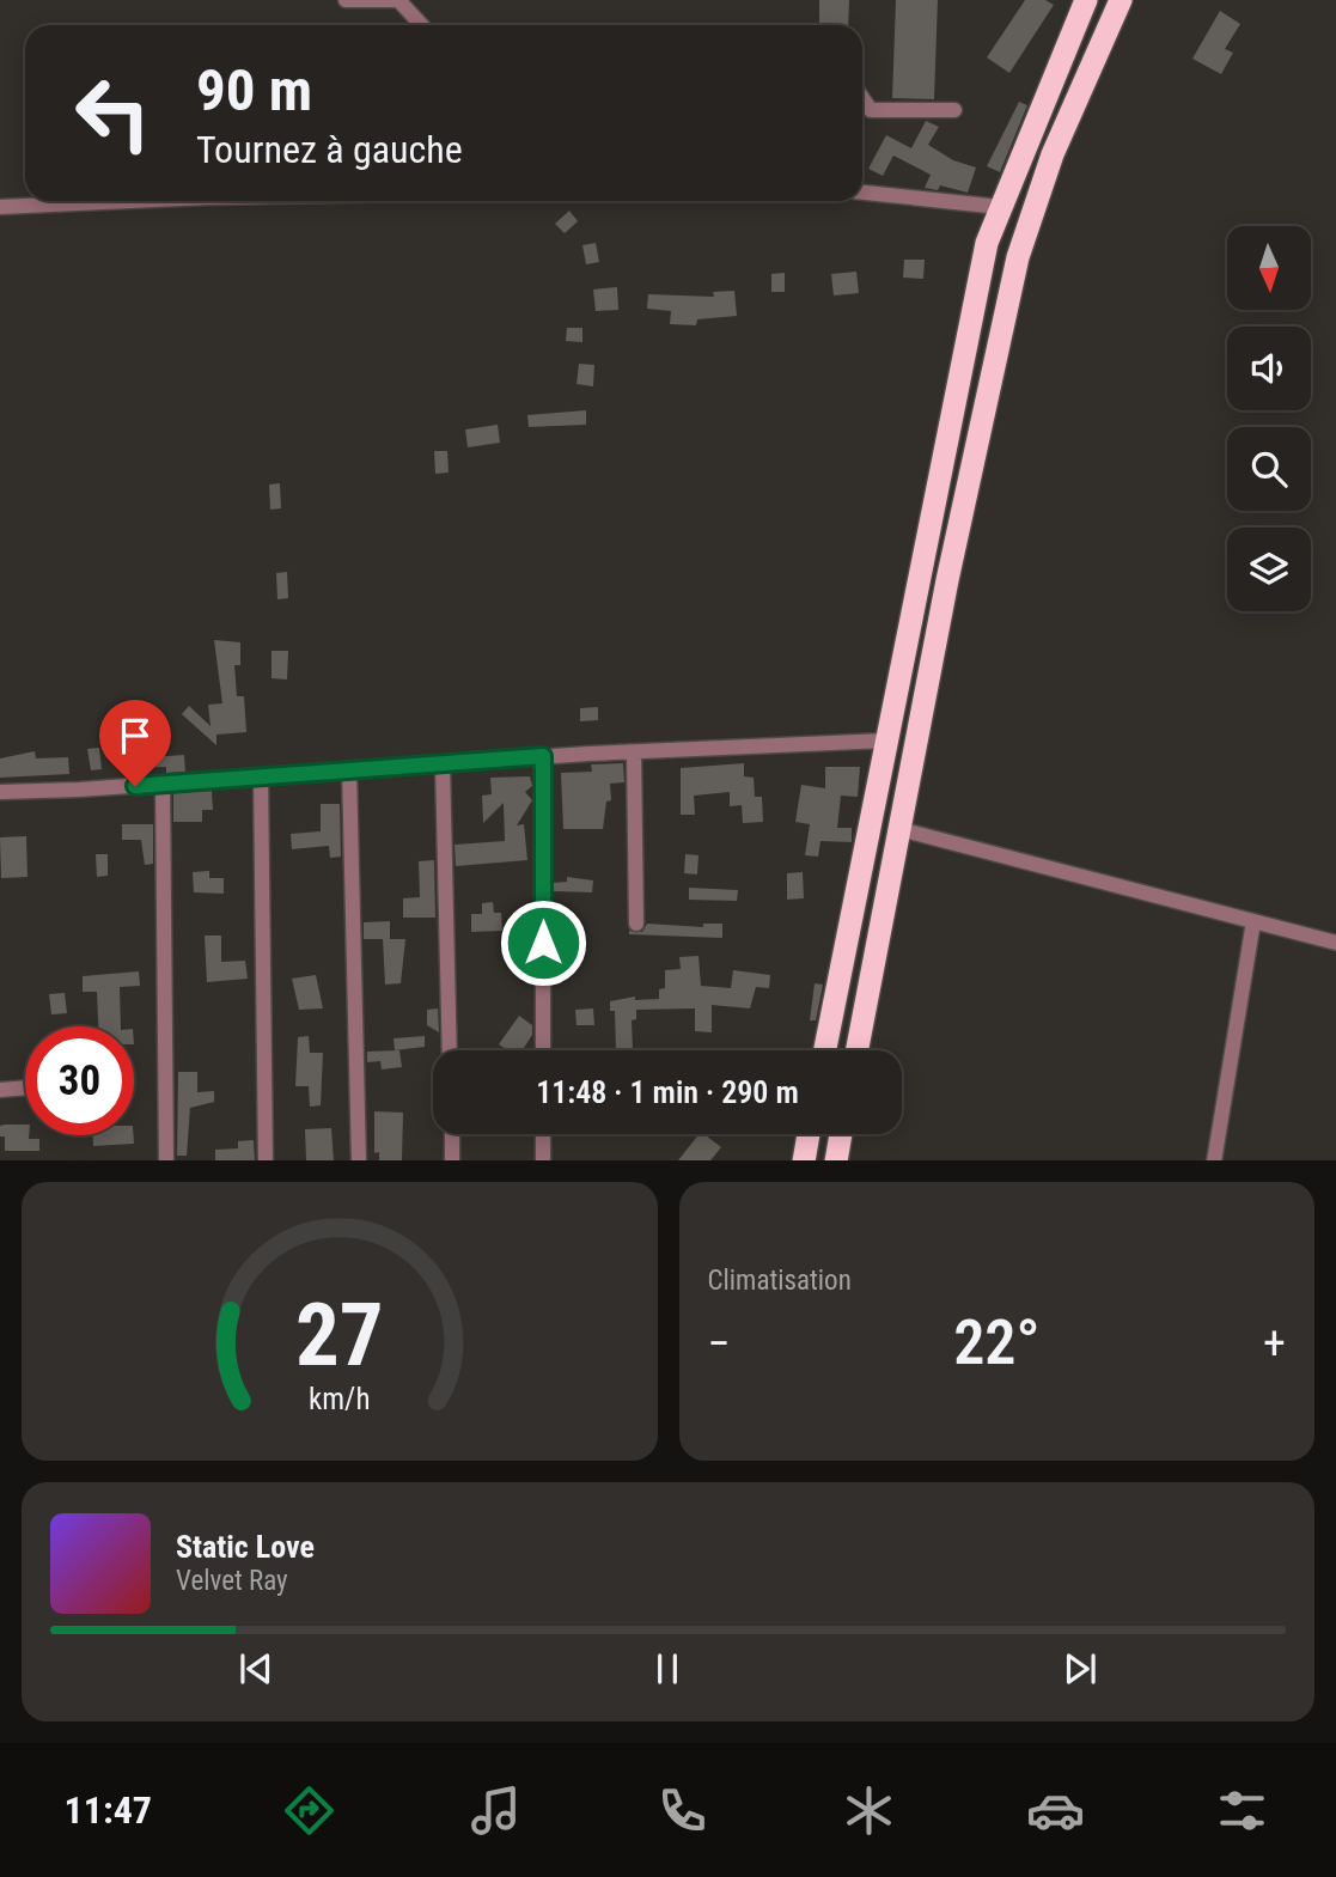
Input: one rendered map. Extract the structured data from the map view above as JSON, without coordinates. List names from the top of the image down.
{
  "north": "bottom",
  "page": {
    "turn": ["90 m", "Tournez à gauche"],
    "limit": "30",
    "trip": "11:48 · 1 min · 290 m",
    "tile": "Climatisation",
    "heat": ["−", "22°", "+"],
    "song": ["Static Love", "Velvet Ray"],
    "tabs": "11:47",
    "gauge": ["27", "km/h"]
  }
}
